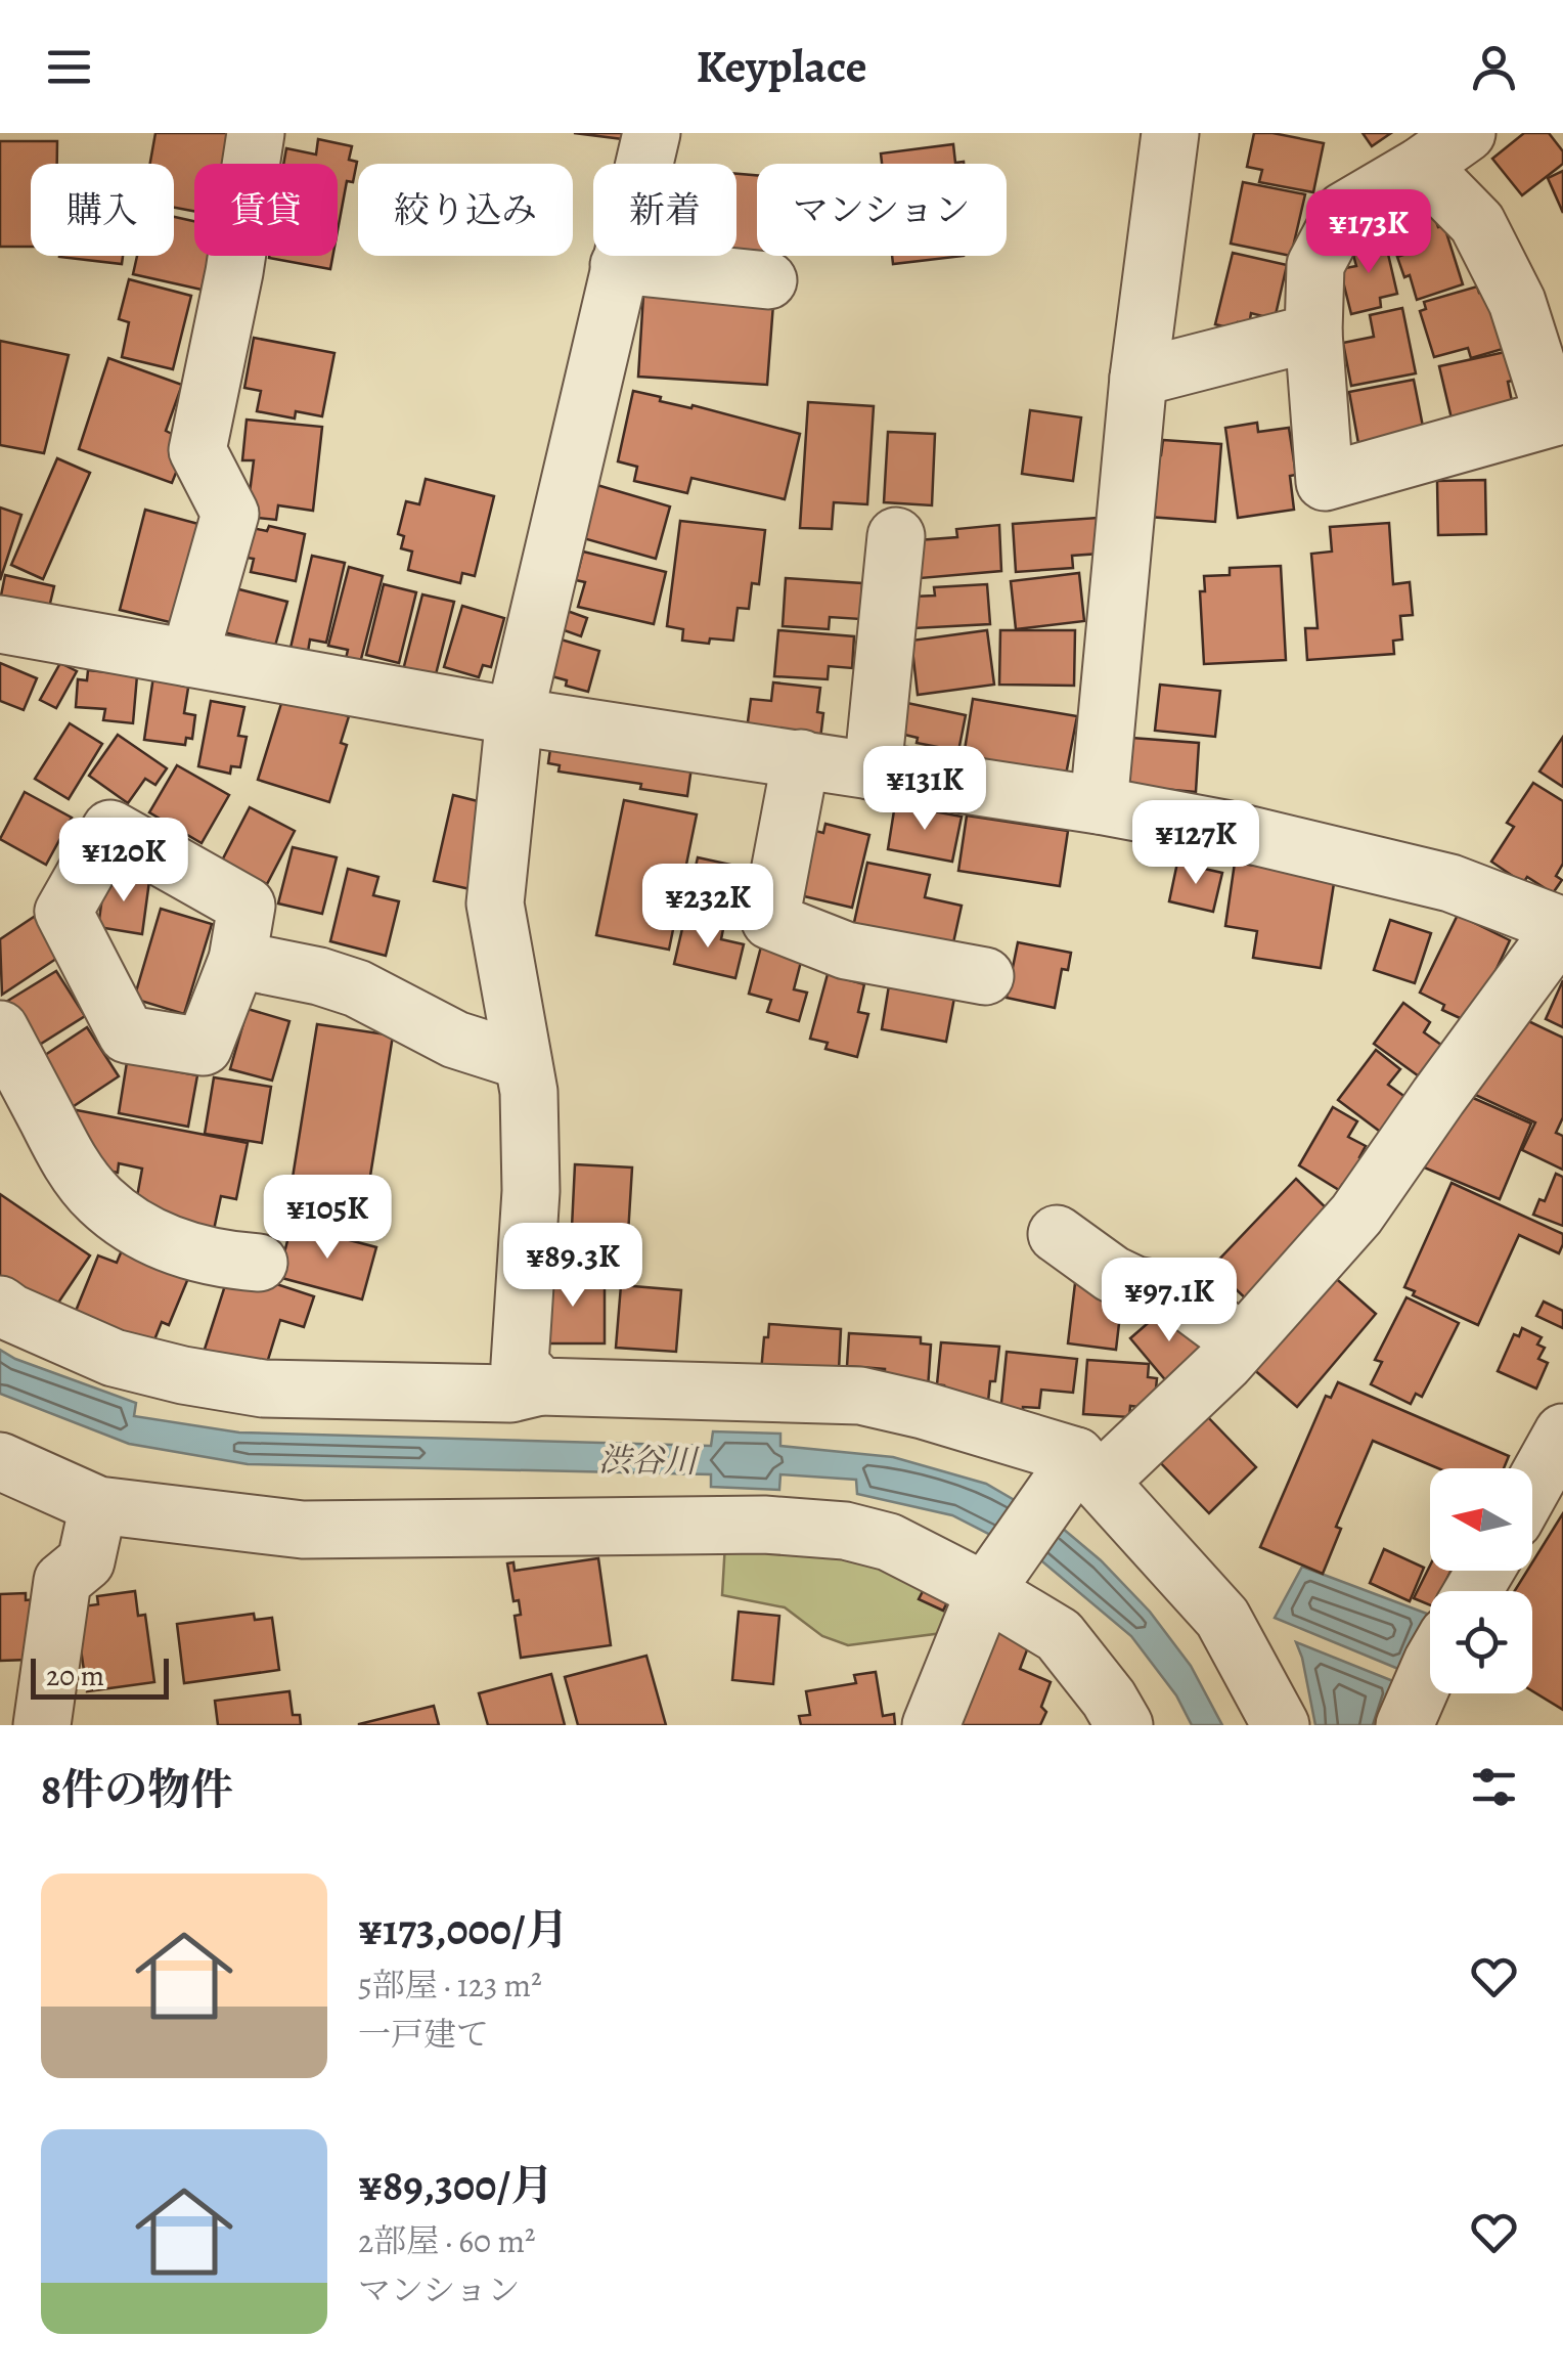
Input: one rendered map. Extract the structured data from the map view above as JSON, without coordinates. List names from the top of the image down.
{
  "water": ["渋谷川"],
  "scale_bar": "20 m",
  "north": "left",
  "page": {
    "header": "Keyplace",
    "chip": [
      "購入",
      "賃貸",
      "絞り込み",
      "新着",
      "マンション"
    ],
    "price": [
      "¥173K",
      "¥131K",
      "¥127K",
      "¥120K",
      "¥232K",
      "¥105K",
      "¥89.3K",
      "¥97.1K"
    ],
    "scale": "20 m",
    "heading": "8件の物件",
    "list": [
      {
        "name": "¥173,000/月",
        "note": "5部屋 · 123 m² · 一戸建て"
      },
      {
        "name": "¥89,300/月",
        "note": "2部屋 · 60 m² · マンション"
      }
    ]
  }
}
